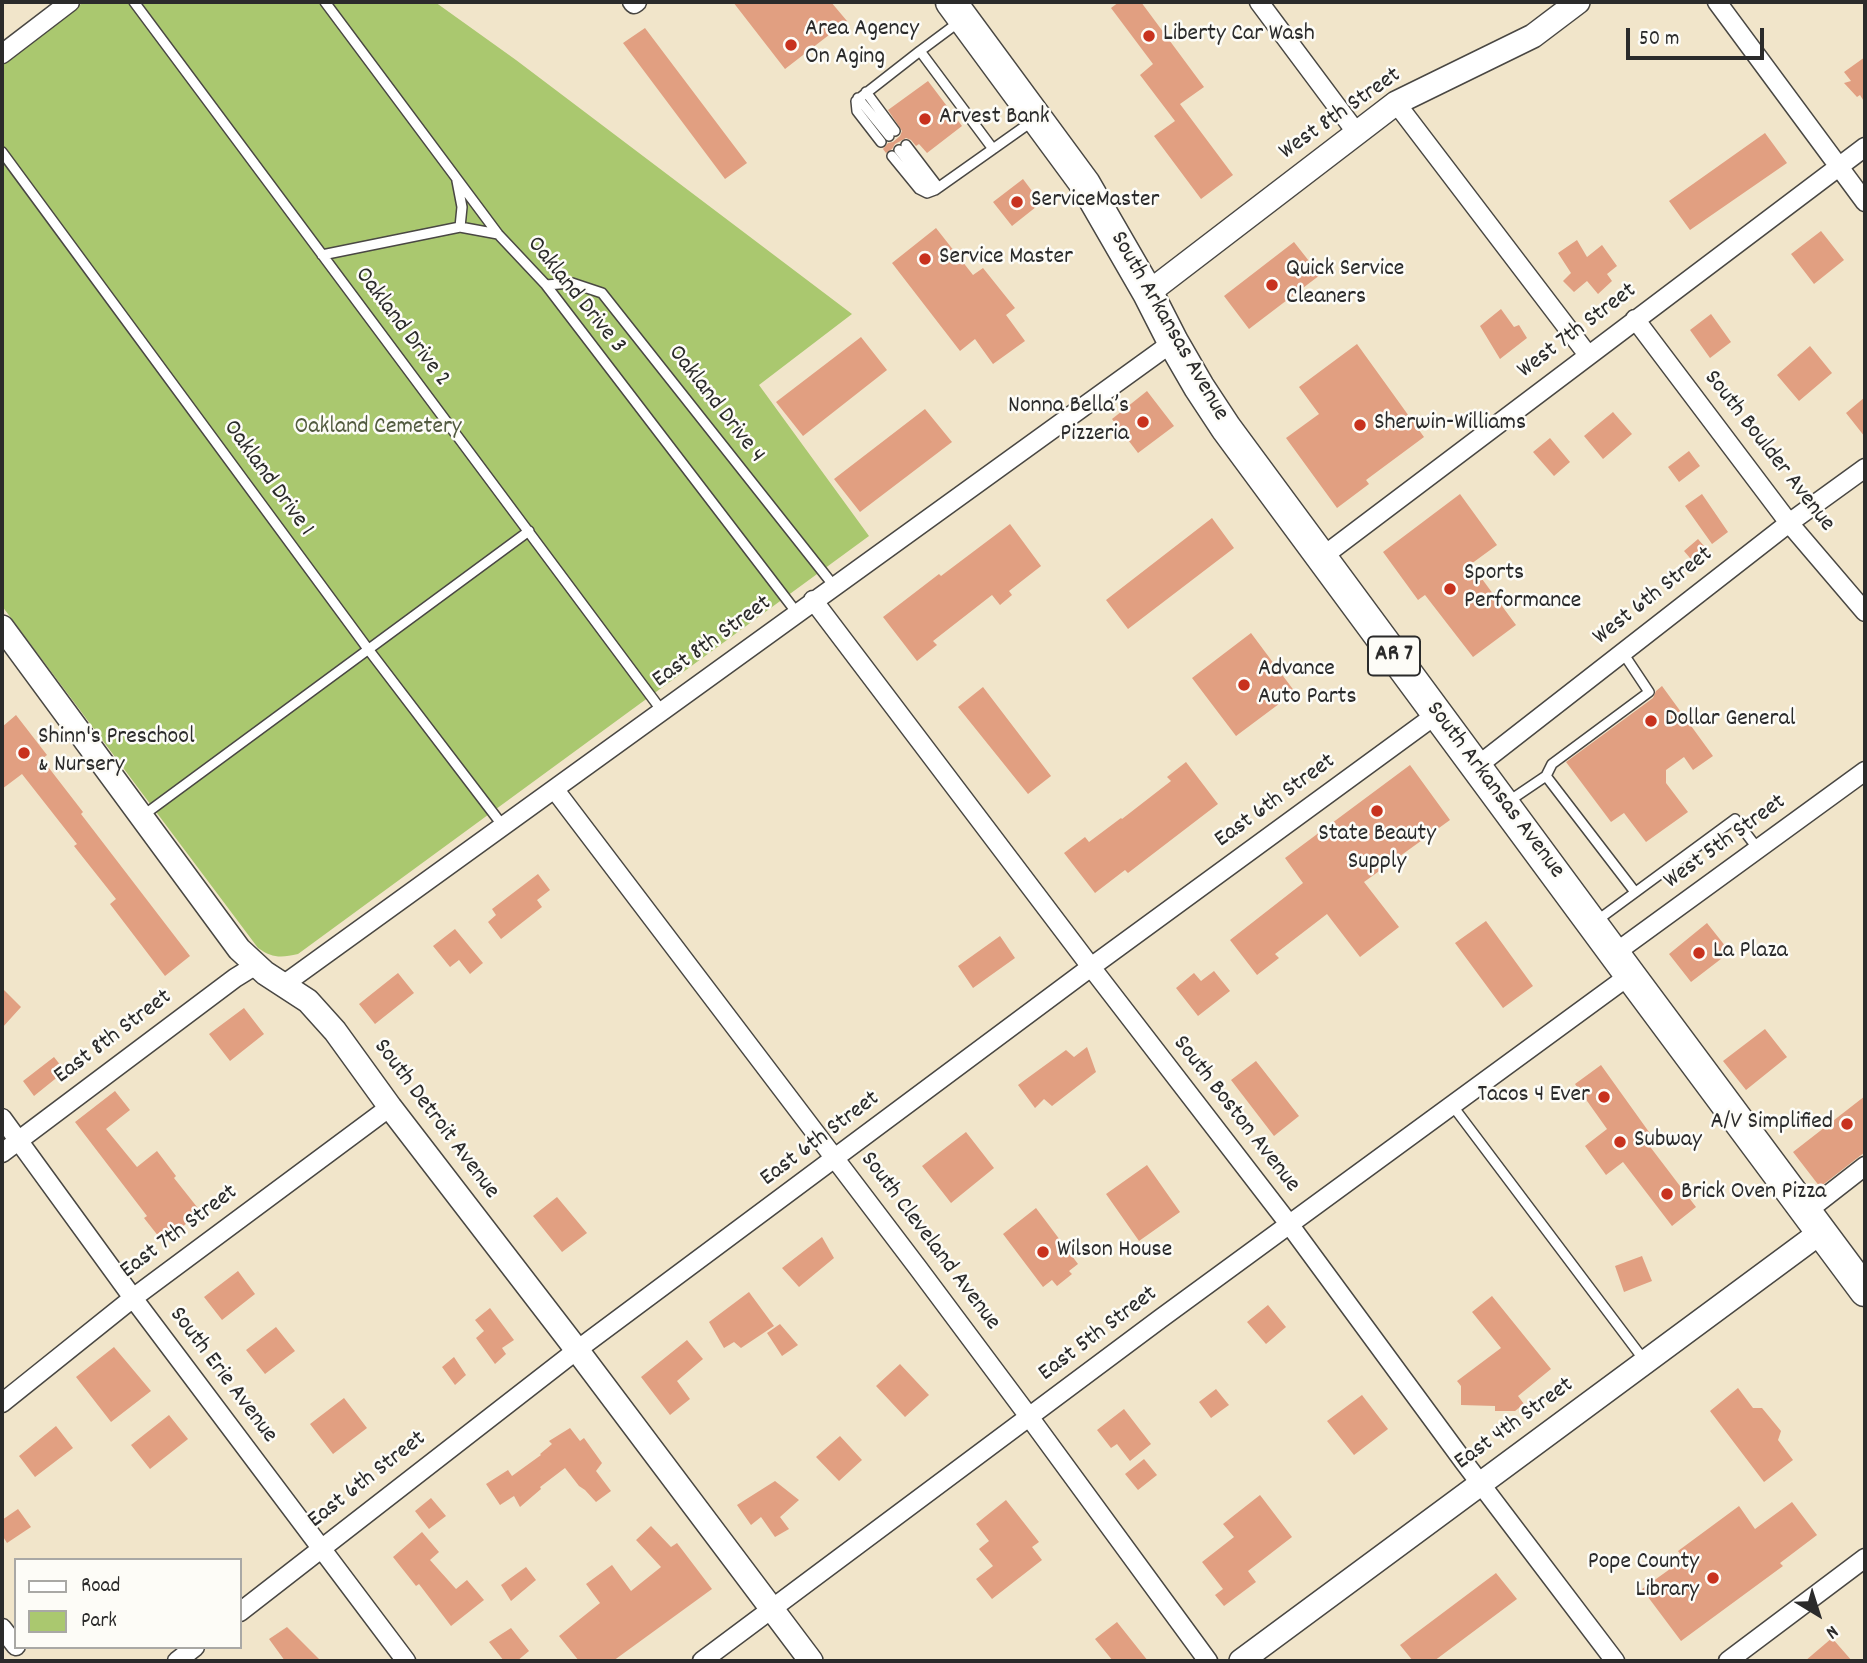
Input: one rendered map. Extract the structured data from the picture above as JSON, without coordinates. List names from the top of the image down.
{
  "streets": {
    "highway": ["South Arkansas Avenue", "AR 7"],
    "street": [
      "West 8th Street",
      "West 7th Street",
      "South Boulder Avenue",
      "West 6th Street",
      "East 8th Street",
      "East 6th Street",
      "West 5th Street",
      "South Boston Avenue",
      "South Detroit Avenue",
      "East 7th Street",
      "South Cleveland Avenue",
      "East 5th Street",
      "South Erie Avenue",
      "East 4th Street"
    ],
    "lane": [
      "Oakland Drive 3",
      "Oakland Drive 2",
      "Oakland Drive 4",
      "Oakland Drive 1"
    ]
  },
  "crossings": [
    ["West 8th Street", "South Arkansas Avenue"],
    ["Oakland Drive 3", "Oakland Drive 4"],
    ["Oakland Drive 3", "East 8th Street"],
    ["South Arkansas Avenue", "West 7th Street"],
    ["South Arkansas Avenue", "West 6th Street"],
    ["South Arkansas Avenue", "East 8th Street"],
    ["South Arkansas Avenue", "East 6th Street"],
    ["South Arkansas Avenue", "West 5th Street"],
    ["South Arkansas Avenue", "East 5th Street"],
    ["South Arkansas Avenue", "East 4th Street"],
    ["Oakland Drive 2", "East 8th Street"],
    ["West 7th Street", "South Boulder Avenue"],
    ["Oakland Drive 4", "East 8th Street"],
    ["South Boulder Avenue", "West 6th Street"],
    ["Oakland Drive 1", "East 8th Street"],
    ["East 8th Street", "South Boston Avenue"],
    ["East 8th Street", "South Detroit Avenue"],
    ["East 8th Street", "South Cleveland Avenue"],
    ["East 8th Street", "South Erie Avenue"],
    ["East 6th Street", "South Boston Avenue"],
    ["East 6th Street", "South Detroit Avenue"],
    ["East 6th Street", "South Cleveland Avenue"],
    ["East 6th Street", "South Erie Avenue"],
    ["West 5th Street", "East 5th Street"],
    ["South Boston Avenue", "East 5th Street"],
    ["South Boston Avenue", "East 4th Street"],
    ["South Detroit Avenue", "East 7th Street"],
    ["South Detroit Avenue", "East 5th Street"],
    ["East 7th Street", "South Erie Avenue"],
    ["South Cleveland Avenue", "East 5th Street"]
  ],
  "parks": ["Oakland Cemetery"],
  "places": [
    "Liberty Car Wash",
    "Area Agency On Aging",
    "Arvest Bank",
    "ServiceMaster",
    "Service Master",
    "Quick Service Cleaners",
    "Nonna Bella’s Pizzeria",
    "Sherwin-Williams",
    "Sports Performance",
    "Advance Auto Parts",
    "Dollar General",
    "Shinn's Preschool & Nursery",
    "State Beauty Supply",
    "La Plaza",
    "Tacos 4 Ever",
    "A/V Simplified",
    "Subway",
    "Brick Oven Pizza",
    "Wilson House",
    "Pope County Library"
  ],
  "legend": ["Road", "Park"],
  "scale_bar": "50 m",
  "north": "bottom right"
}
